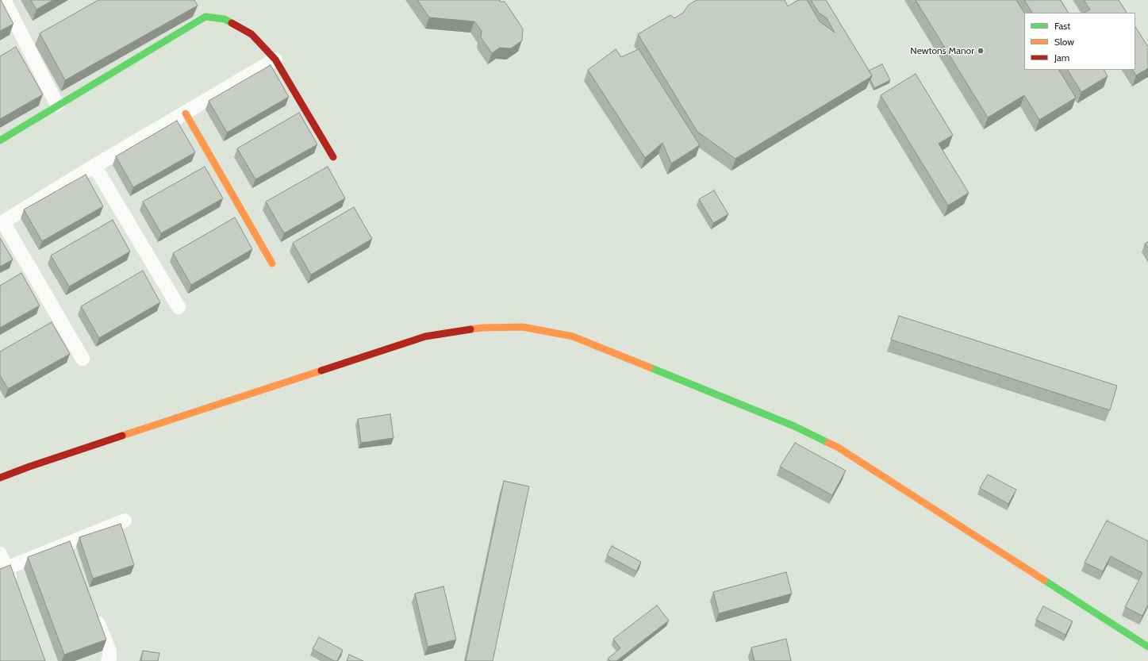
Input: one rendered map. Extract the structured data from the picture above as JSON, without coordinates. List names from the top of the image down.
{
  "places": ["Newtons Manor"],
  "legend": ["Fast", "Slow", "Jam"]
}
